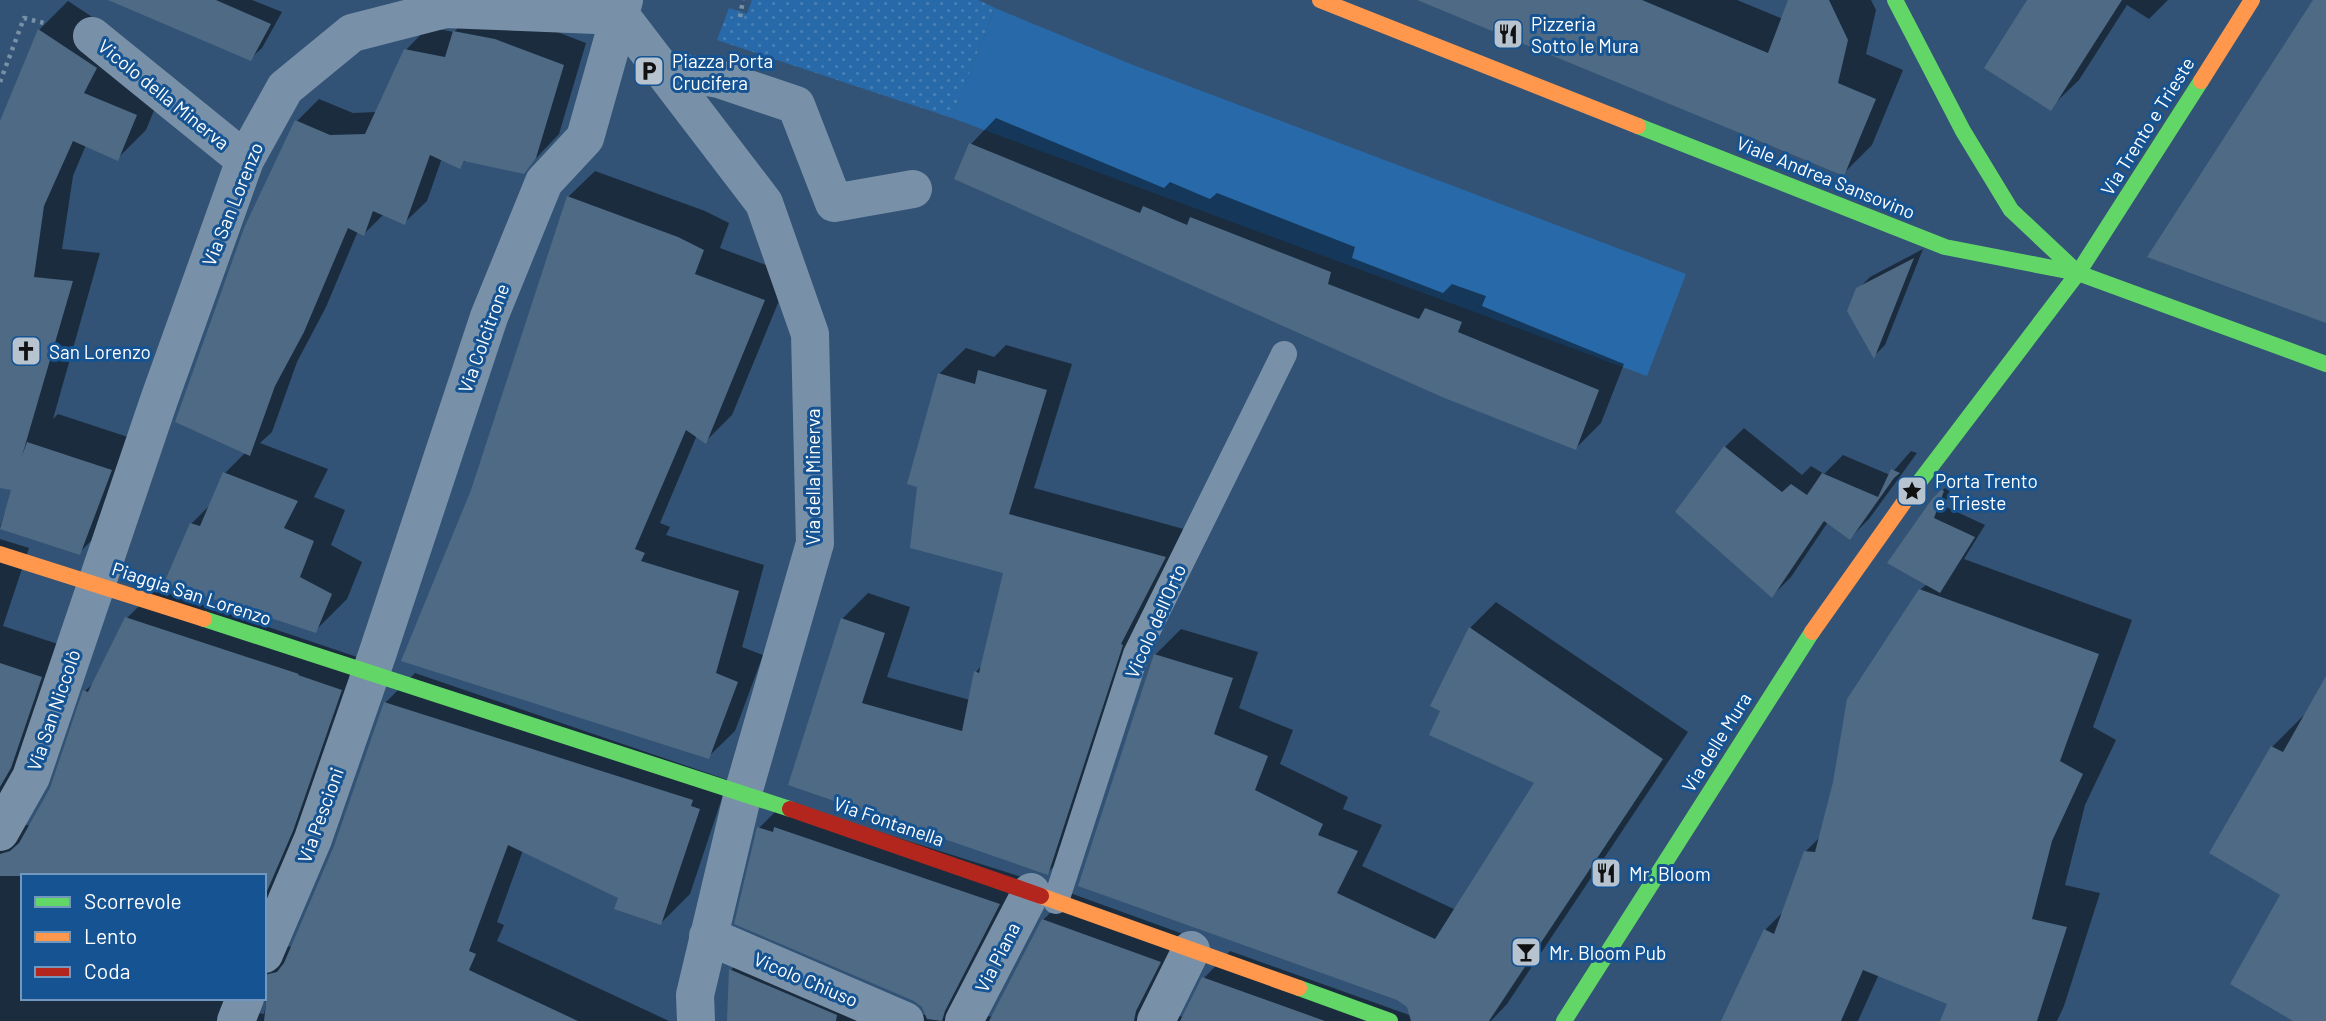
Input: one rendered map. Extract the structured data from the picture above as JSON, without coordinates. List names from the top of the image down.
{
  "streets": {
    "street": [
      "Vicolo della Minerva",
      "Via Trento e Trieste",
      "Viale Andrea Sansovino",
      "Via San Lorenzo",
      "Via Colcitrone",
      "Via della Minerva",
      "Piaggia San Lorenzo",
      "Via San Niccolò",
      "Via delle Mura",
      "Via Pescioni",
      "Via Fontanella",
      "Via Piana",
      "Vicolo Chiuso"
    ],
    "lane": ["Vicolo dell'Orto"]
  },
  "crossings": [
    ["Vicolo della Minerva", "Via San Lorenzo"],
    ["Via Trento e Trieste", "Viale Andrea Sansovino"],
    ["Via Trento e Trieste", "Via delle Mura"],
    ["Viale Andrea Sansovino", "Via delle Mura"],
    ["Via San Lorenzo", "Via Colcitrone"],
    ["Via San Lorenzo", "Via della Minerva"],
    ["Via San Lorenzo", "Piaggia San Lorenzo"],
    ["Via San Lorenzo", "Via San Niccolò"],
    ["Via Colcitrone", "Via della Minerva"],
    ["Via Colcitrone", "Piaggia San Lorenzo"],
    ["Via Colcitrone", "Via Pescioni"],
    ["Via Colcitrone", "Via Fontanella"],
    ["Via della Minerva", "Via Fontanella"],
    ["Via della Minerva", "Vicolo Chiuso"],
    ["Piaggia San Lorenzo", "Via San Niccolò"],
    ["Piaggia San Lorenzo", "Via Pescioni"],
    ["Piaggia San Lorenzo", "Via Fontanella"],
    ["Vicolo dell'Orto", "Via Fontanella"],
    ["Vicolo dell'Orto", "Via Piana"],
    ["Via Pescioni", "Via Fontanella"],
    ["Via Fontanella", "Via Piana"]
  ],
  "places": {
    "restaurant": ["Pizzeria Sotto le Mura", "Mr. Bloom"],
    "parking": ["Piazza Porta Crucifera"],
    "church": ["San Lorenzo"],
    "place": ["Porta Trento e Trieste"],
    "bar": ["Mr. Bloom Pub"]
  },
  "legend": ["Scorrevole", "Lento", "Coda"]
}
